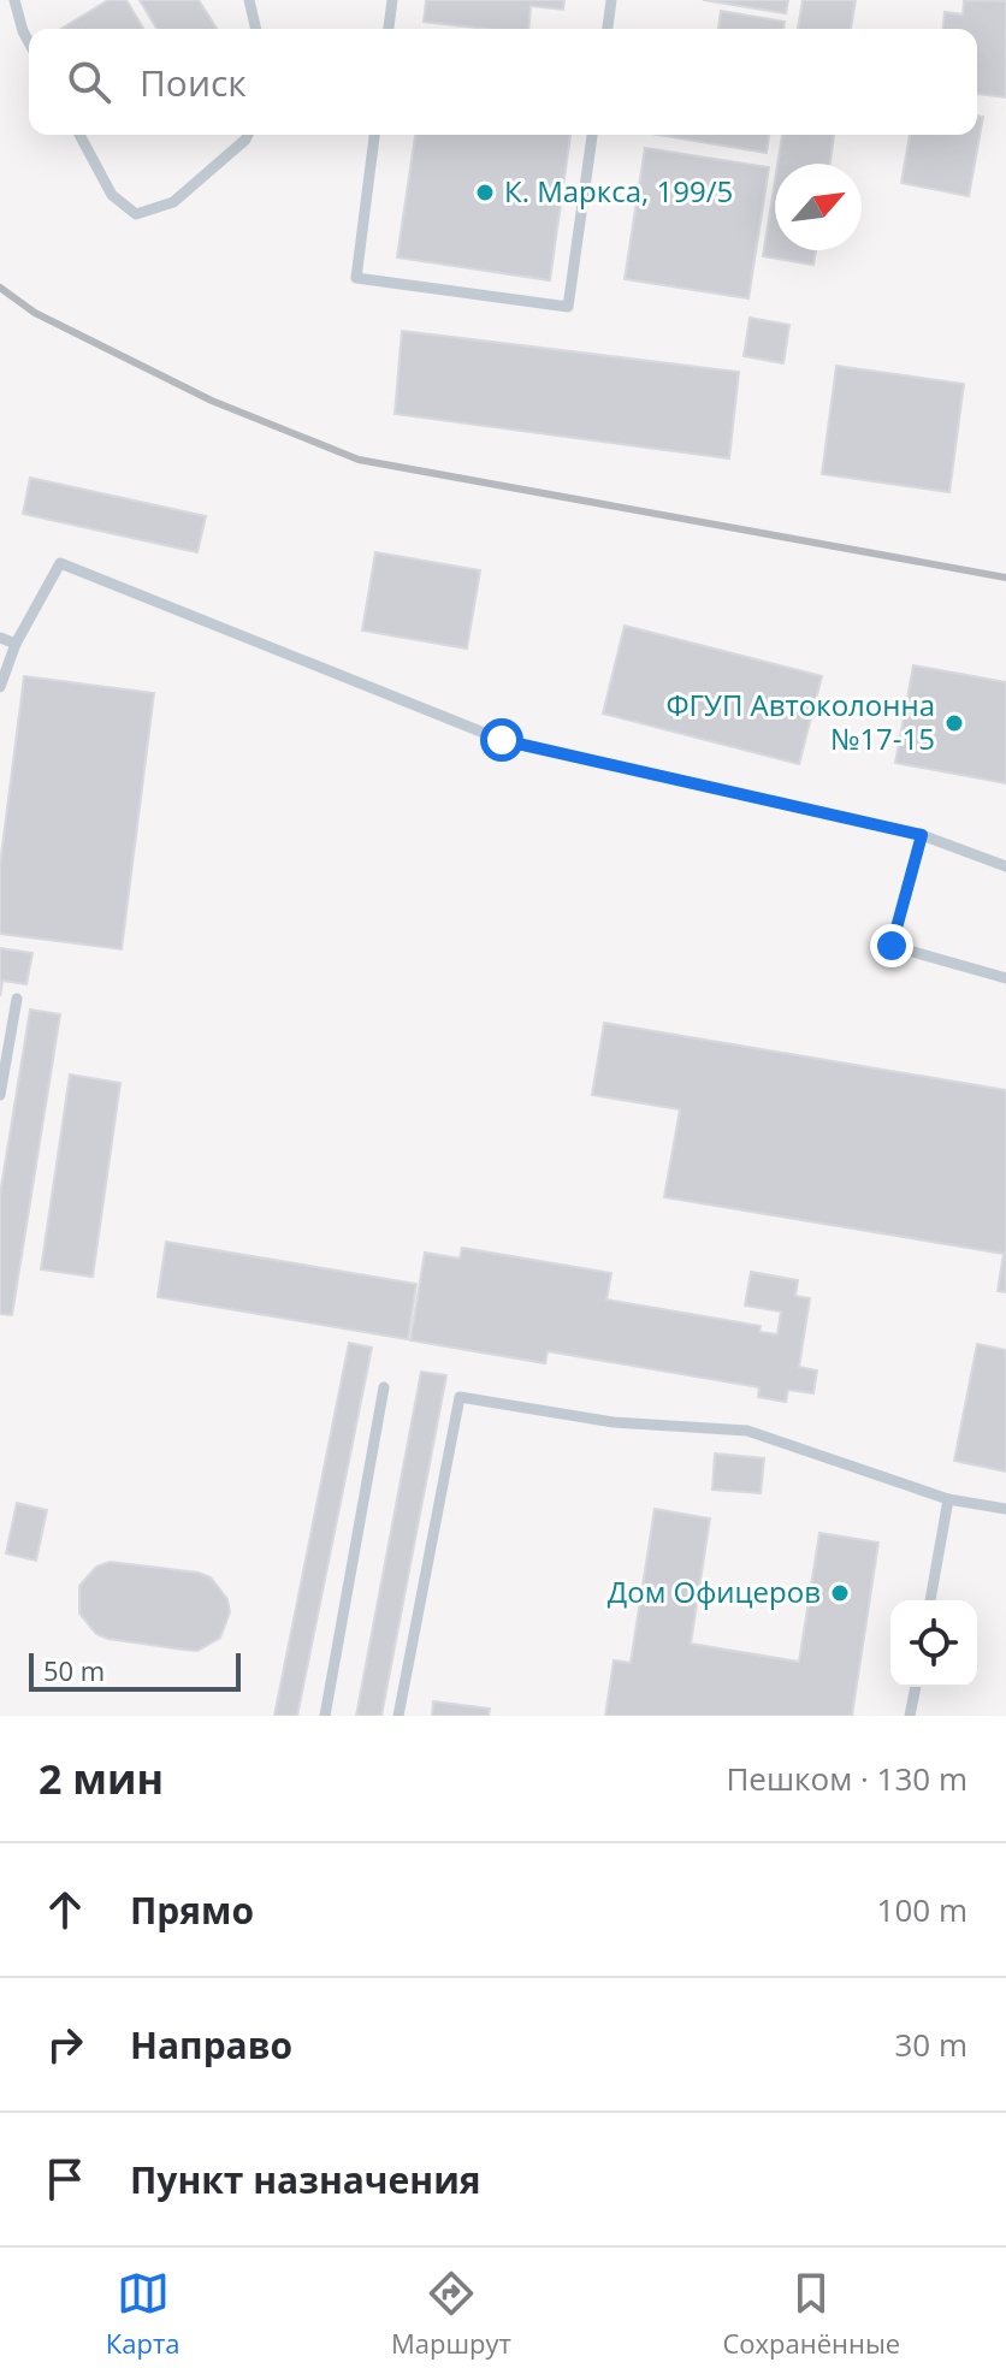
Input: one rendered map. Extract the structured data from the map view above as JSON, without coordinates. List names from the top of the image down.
{
  "places": ["К. Маркса, 199/5", "ФГУП Автоколонна №17-15", "Дом Офицеров"],
  "scale_bar": "50 m",
  "north": "top right",
  "page": {
    "search": "Поиск",
    "scale": "50 m",
    "heading": ["2 мин", "Пешком · 130 m"],
    "list": [
      ["Прямо", "100 m"],
      ["Направо", "30 m"],
      "Пункт назначения"
    ],
    "nav": ["Карта", "Маршрут", "Сохранённые"]
  }
}
